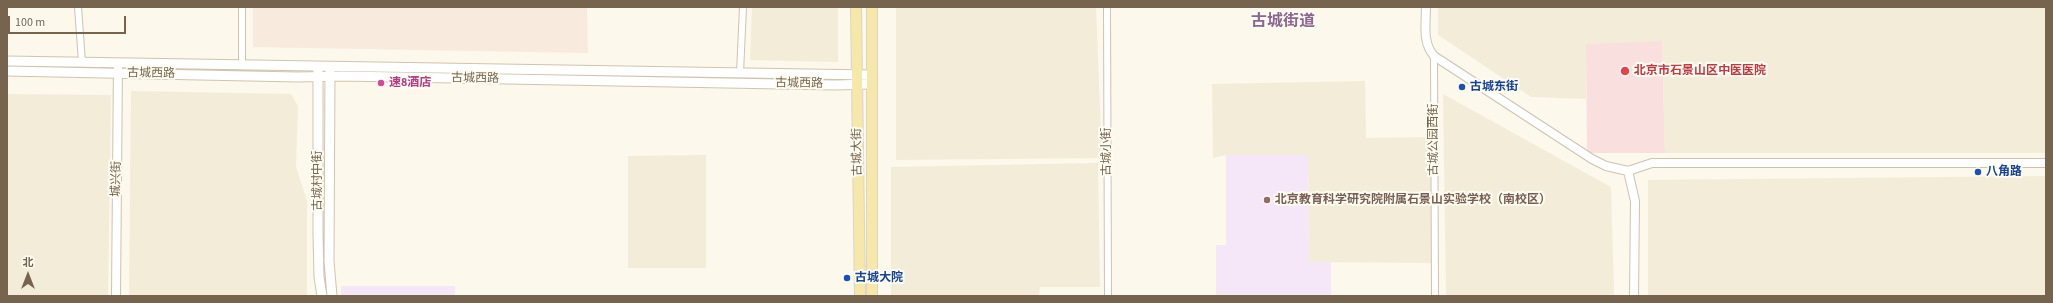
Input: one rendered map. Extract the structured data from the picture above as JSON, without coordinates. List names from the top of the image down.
{
  "streets": {
    "main road": ["古城西路", "古城大街", "古城村中街"],
    "street": ["古城公园西街", "古城小街", "城兴街"]
  },
  "crossings": [
    ["古城西路", "古城大街"],
    ["古城西路", "城兴街"],
    ["古城西路", "古城村中街"]
  ],
  "districts": ["古城街道"],
  "places": [
    "北京市石景山区中医医院",
    "速8酒店",
    "古城东街",
    "八角路",
    "北京教育科学研究院附属石景山实验学校（南校区）",
    "古城大院"
  ],
  "scale_bar": "100 m",
  "north": "top"
}
